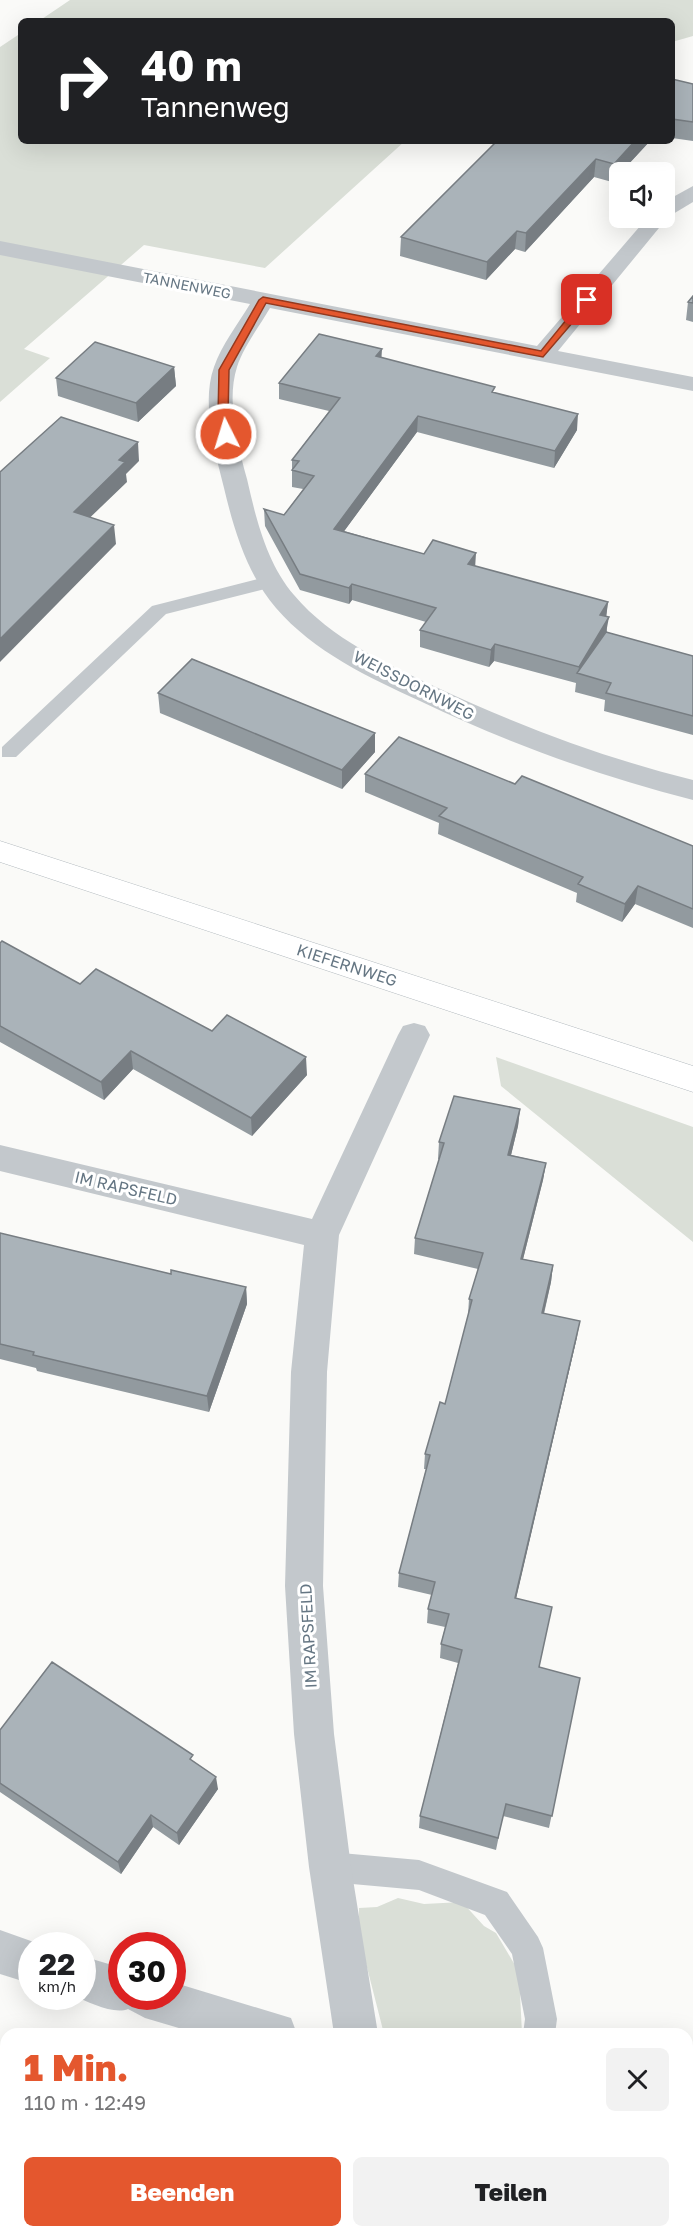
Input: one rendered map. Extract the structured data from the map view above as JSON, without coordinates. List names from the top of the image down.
{
  "streets": {
    "street": [
      "TANNENWEG",
      "WEISSDORNWEG",
      "KIEFERNWEG",
      "IM RAPSFELD"
    ]
  },
  "crossings": [
    ["TANNENWEG", "WEISSDORNWEG"]
  ],
  "page": {
    "turn": ["40 m", "Tannenweg"],
    "speed": "22 km/h",
    "limit": "30",
    "heading": ["1 Min.", "110 m · 12:49"],
    "buttons": ["Beenden", "Teilen"]
  }
}
